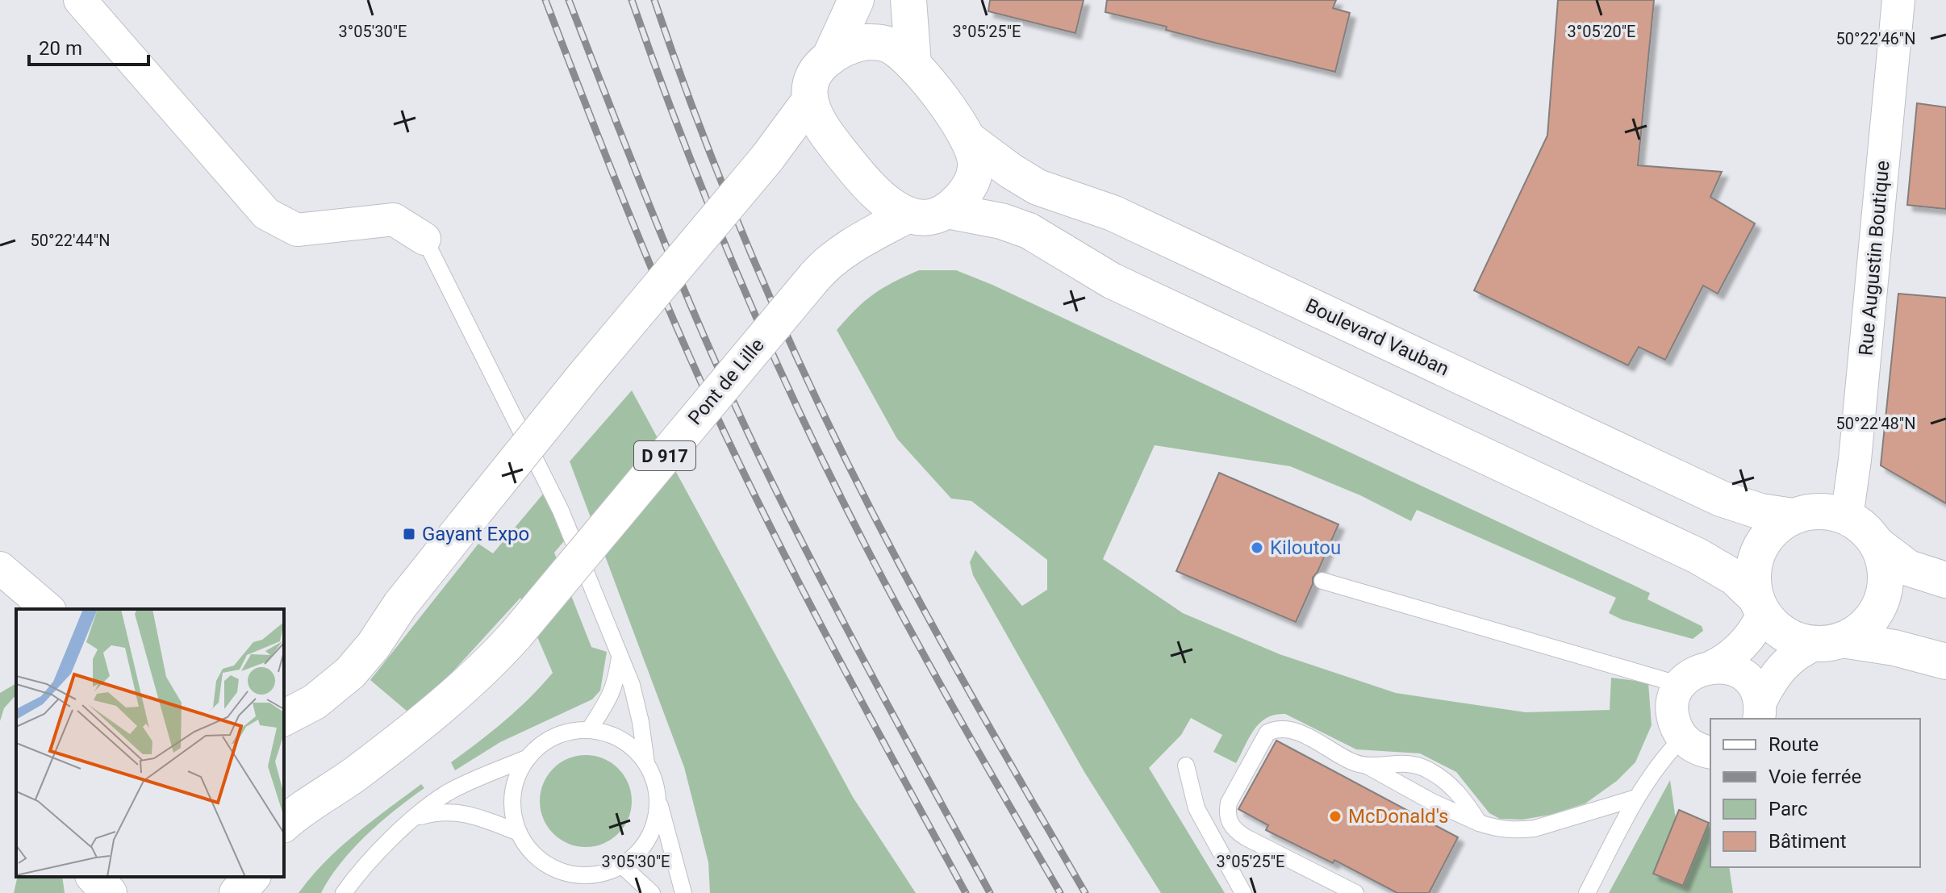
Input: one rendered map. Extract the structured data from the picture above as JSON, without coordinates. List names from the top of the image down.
{
  "streets": {
    "main road": ["Boulevard Vauban", "Pont de Lille", "D 917"],
    "street": ["Rue Augustin Boutique"]
  },
  "crossings": [
    ["Rue Augustin Boutique", "Boulevard Vauban"],
    ["Boulevard Vauban", "Pont de Lille"]
  ],
  "places": {
    "transit": ["Gayant Expo"],
    "other": ["Kiloutou", "McDonald's"]
  },
  "legend": [
    "Route",
    "Voie ferrée",
    "Parc",
    "Bâtiment"
  ],
  "scale_bar": "20 m",
  "coordinates": [
    "3°05'30\"E",
    "3°05'25\"E",
    "3°05'20\"E",
    "50°22'46\"N",
    "50°22'44\"N",
    "50°22'48\"N"
  ]
}
